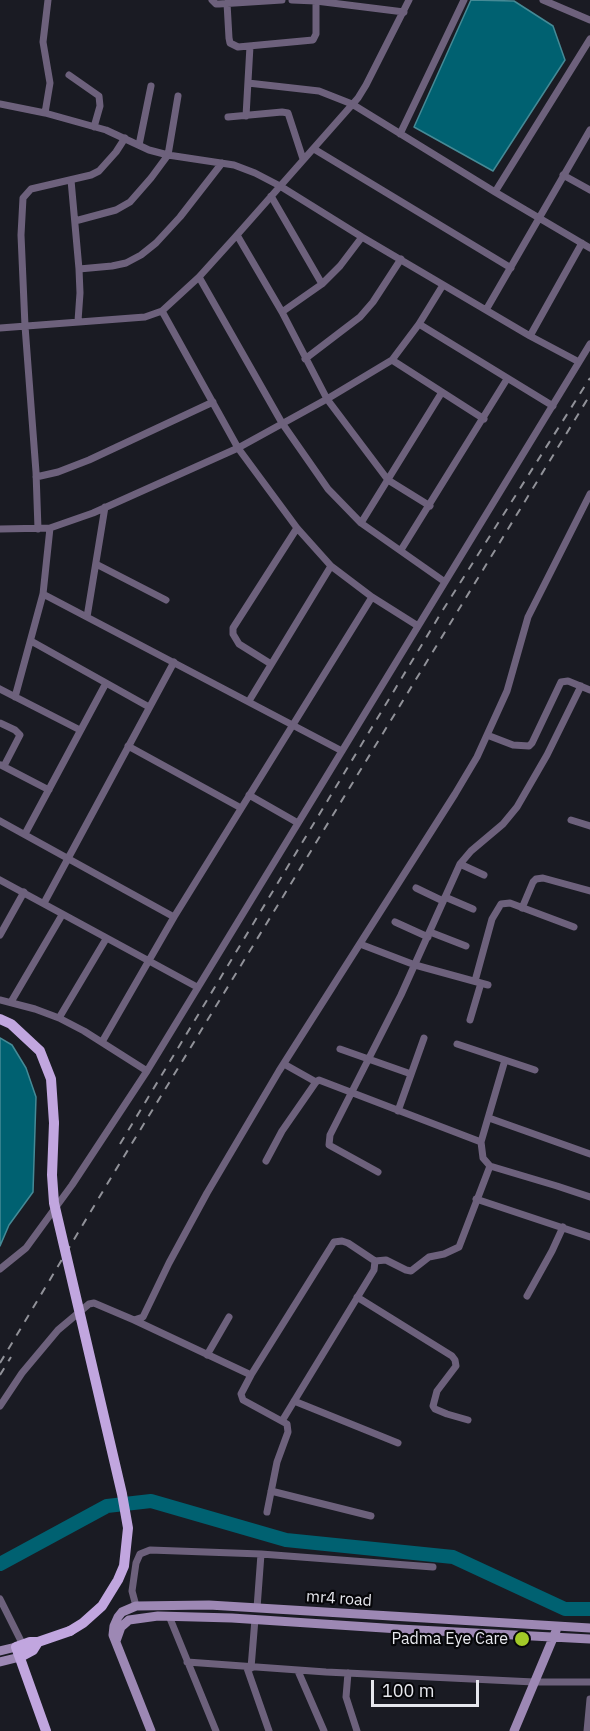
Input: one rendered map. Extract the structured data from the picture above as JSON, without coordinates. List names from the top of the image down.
{
  "streets": {
    "street": ["mr4 road"]
  },
  "places": ["Padma Eye Care"],
  "scale_bar": "100 m"
}
